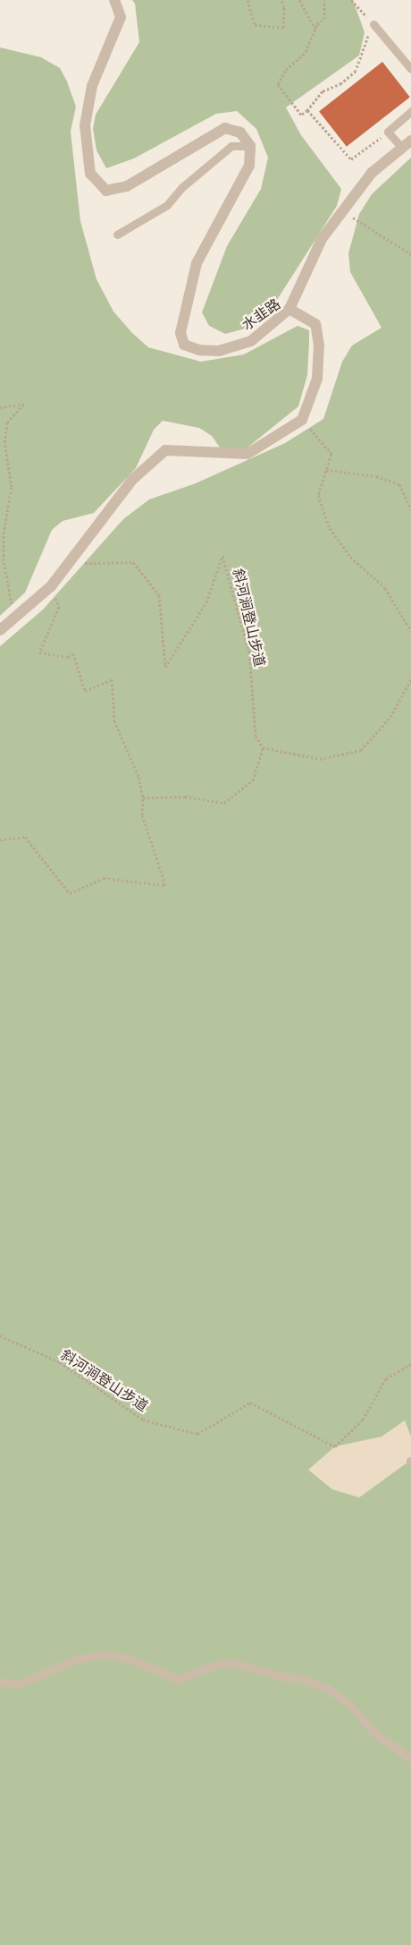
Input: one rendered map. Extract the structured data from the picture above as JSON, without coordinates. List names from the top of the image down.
{
  "streets": {
    "street": ["水韭路"],
    "path": ["斜河涧登山步道"]
  }
}
